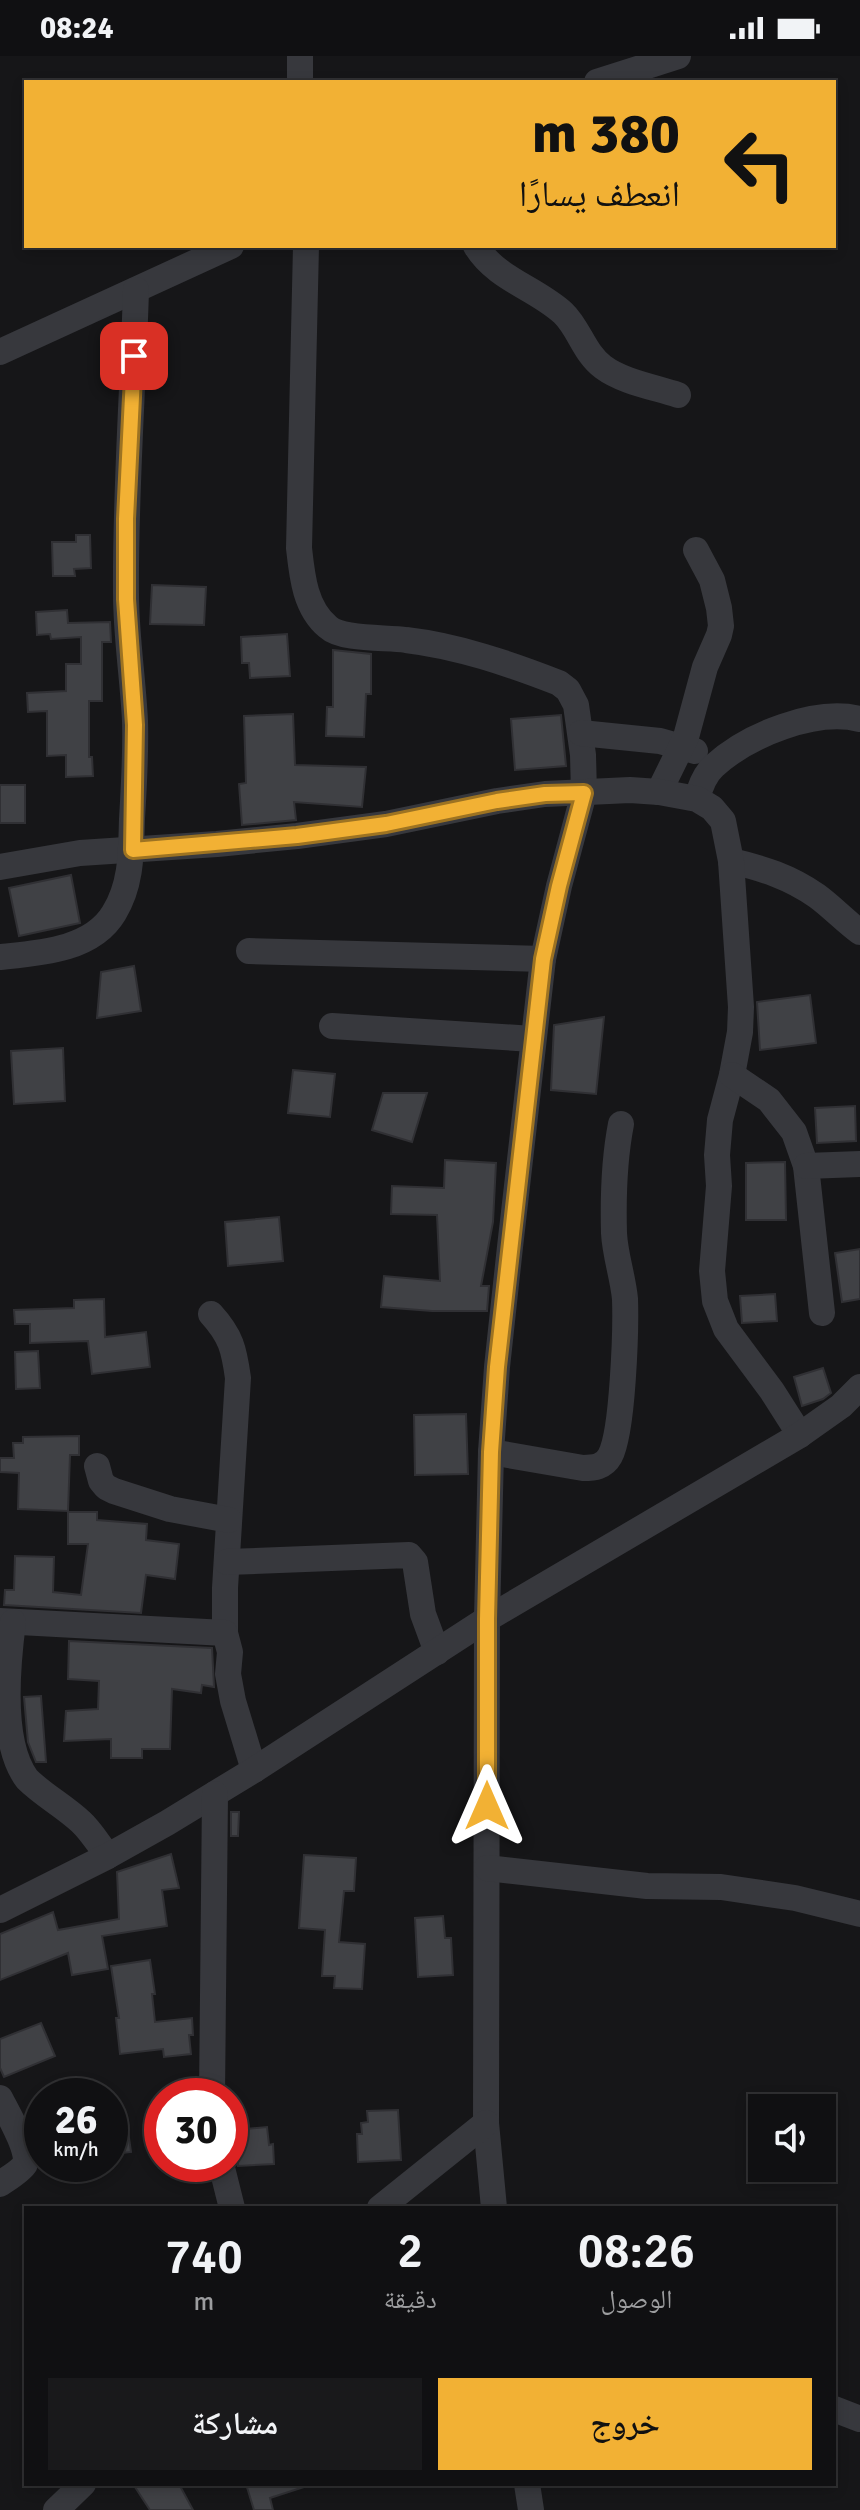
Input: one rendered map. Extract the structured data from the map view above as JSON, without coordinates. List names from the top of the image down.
{
  "page": {
    "status": "08:24",
    "turn": ["380 m", "انعطف يسارًا"],
    "speed": "26 km/h",
    "limit": "30",
    "eta": [
      "08:26",
      "الوصول",
      "2",
      "دقيقة",
      "740",
      "m"
    ],
    "buttons": ["خروج", "مشاركة"]
  }
}
